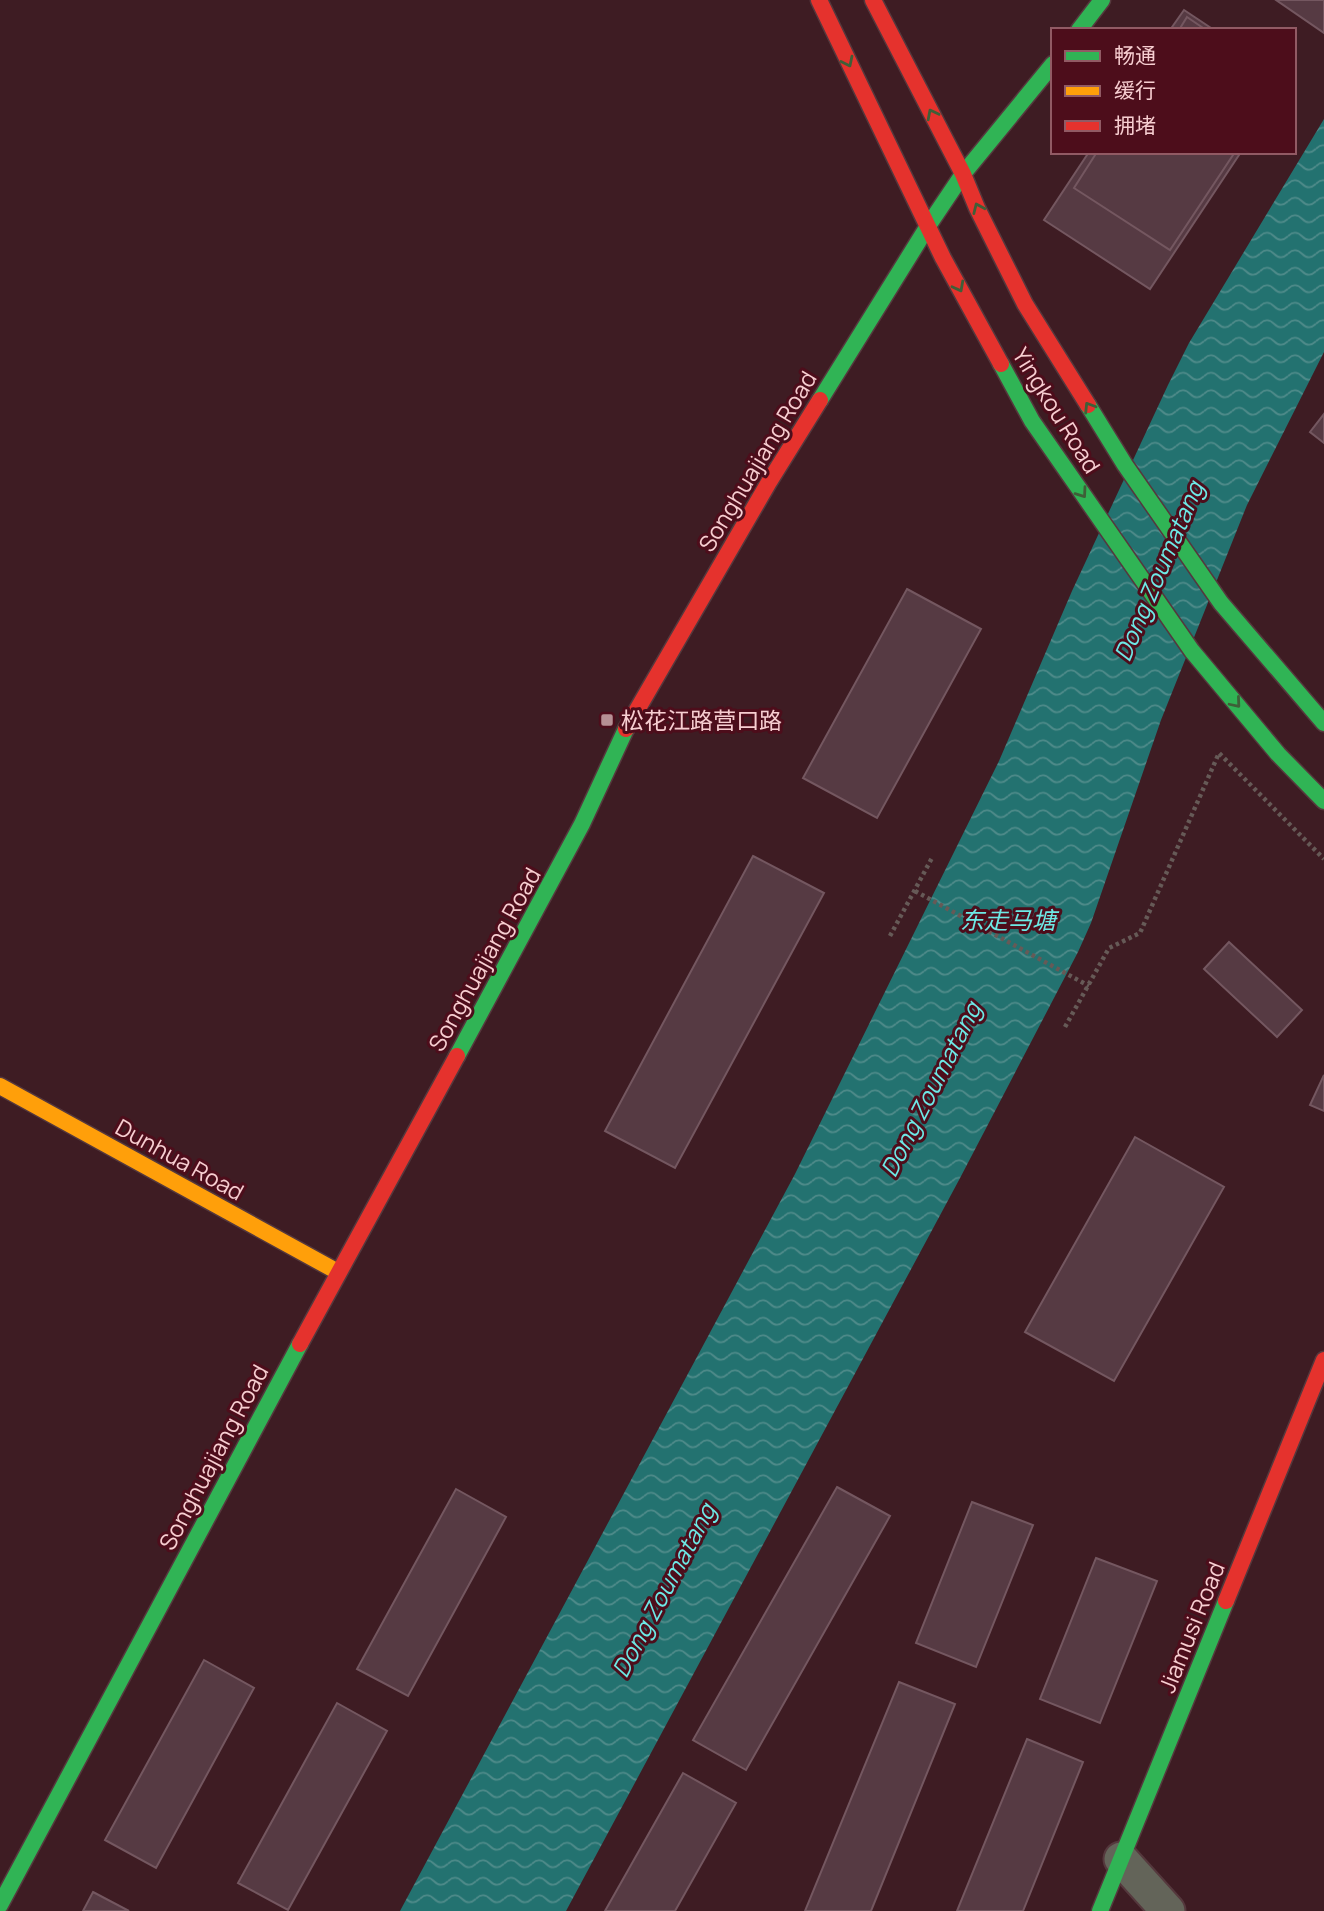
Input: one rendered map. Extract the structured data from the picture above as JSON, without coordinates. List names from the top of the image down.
{
  "streets": {
    "main road": [
      "Yingkou Road",
      "Songhuajiang Road",
      "Dunhua Road",
      "Jiamusi Road"
    ]
  },
  "crossings": [
    ["Yingkou Road", "Songhuajiang Road"],
    ["Songhuajiang Road", "Dunhua Road"]
  ],
  "water": ["Dong Zoumatang", "东走马塘"],
  "places": {
    "transit": ["松花江路营口路"]
  },
  "legend": ["畅通", "缓行", "拥堵"]
}
